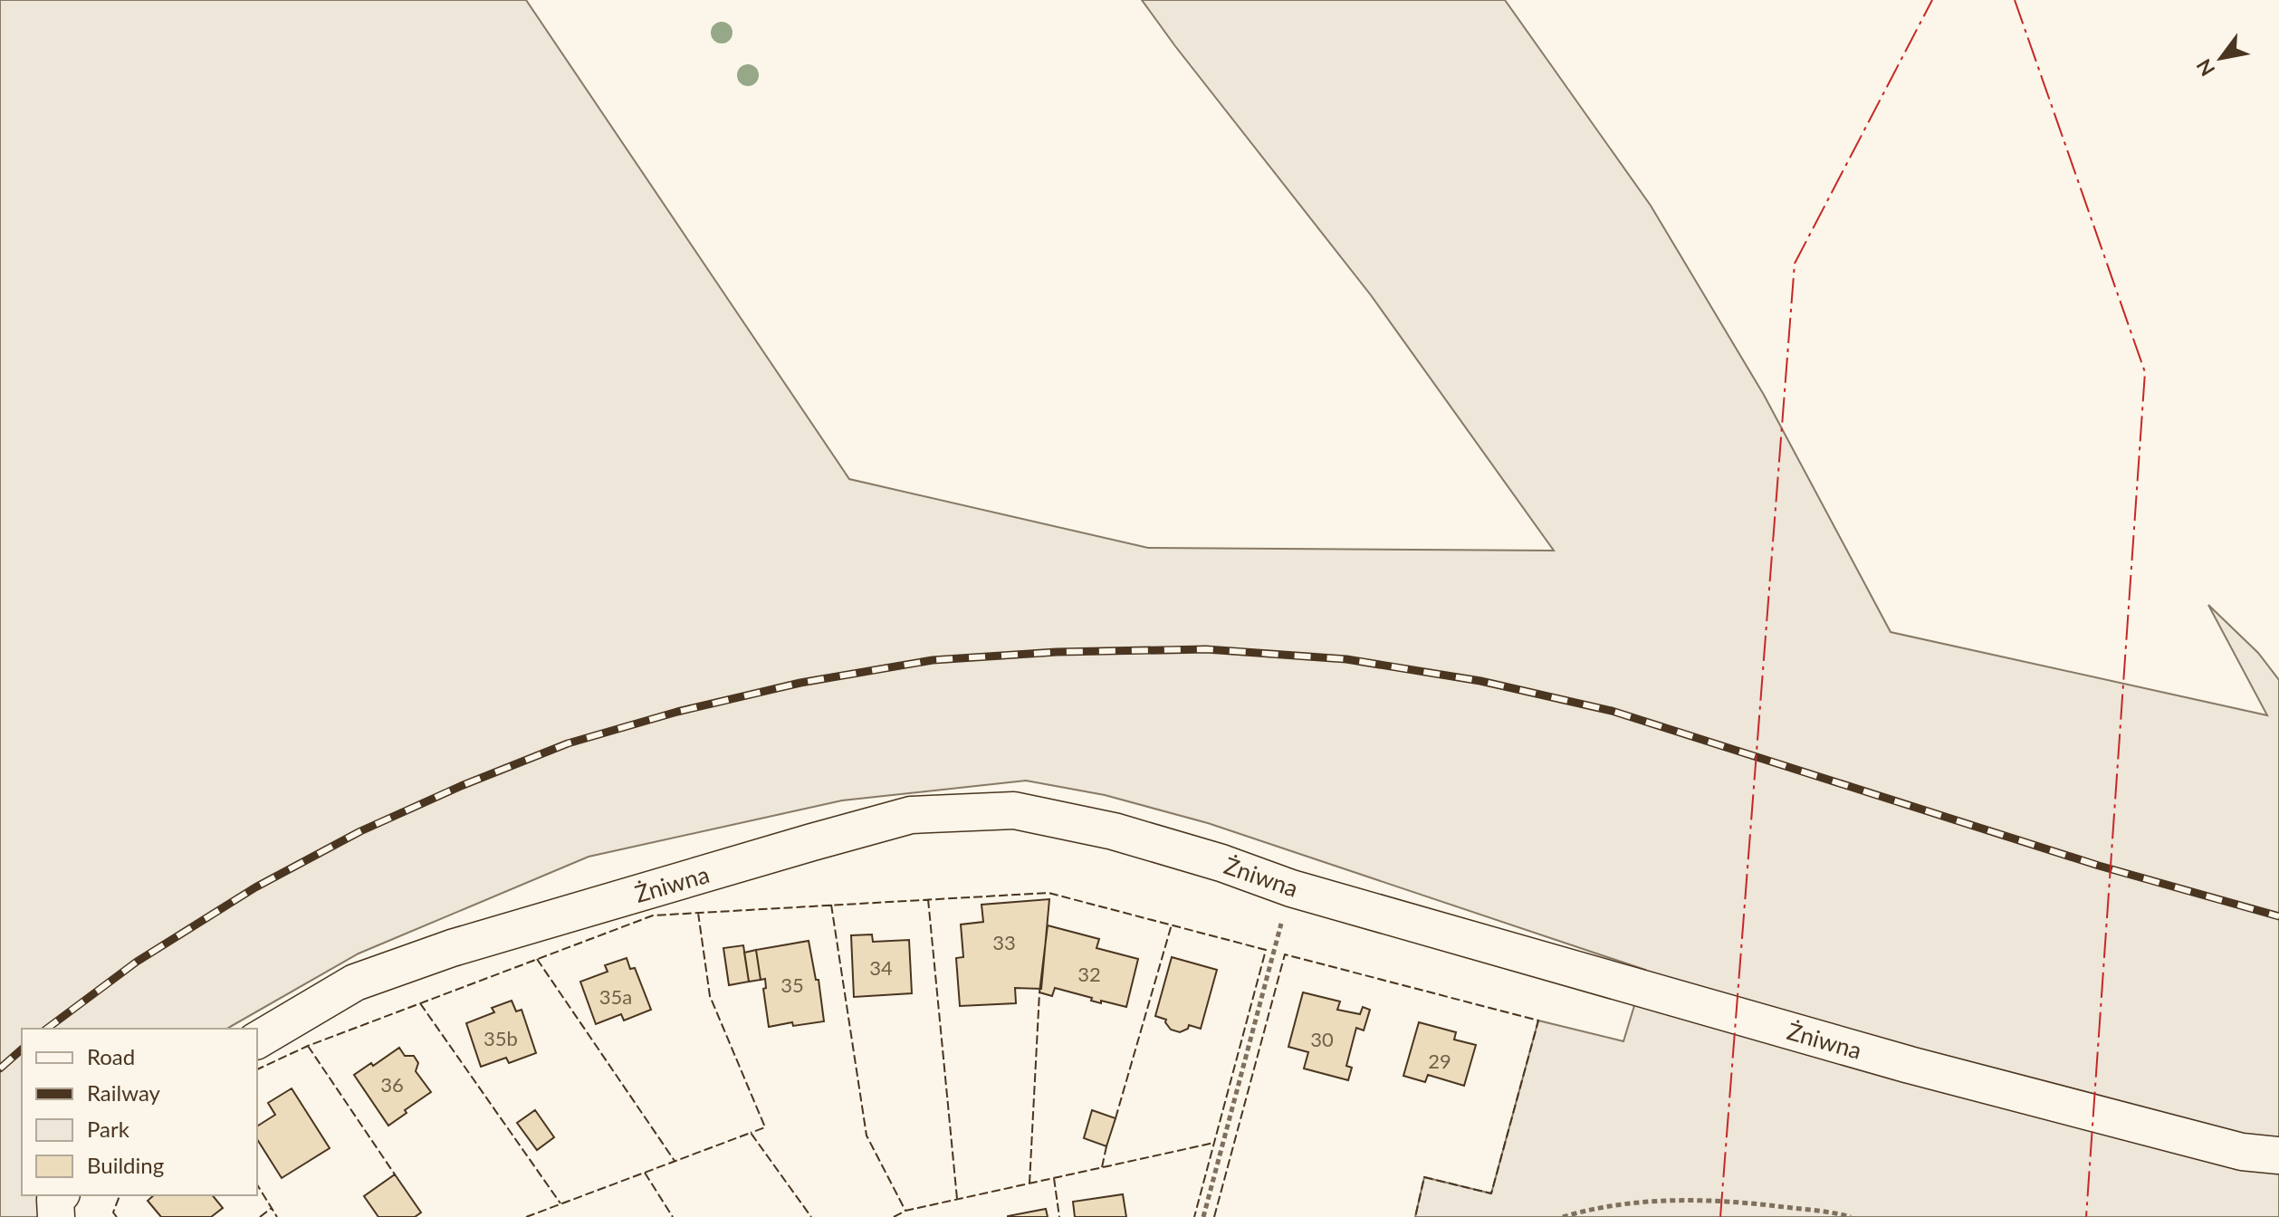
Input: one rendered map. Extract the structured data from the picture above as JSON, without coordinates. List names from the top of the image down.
{
  "streets": {
    "street": ["Żniwna"]
  },
  "house_numbers": [
    "33",
    "34",
    "32",
    "35",
    "35a",
    "35b",
    "30",
    "29",
    "36"
  ],
  "legend": [
    "Road",
    "Railway",
    "Park",
    "Building"
  ],
  "north": "bottom left"
}
